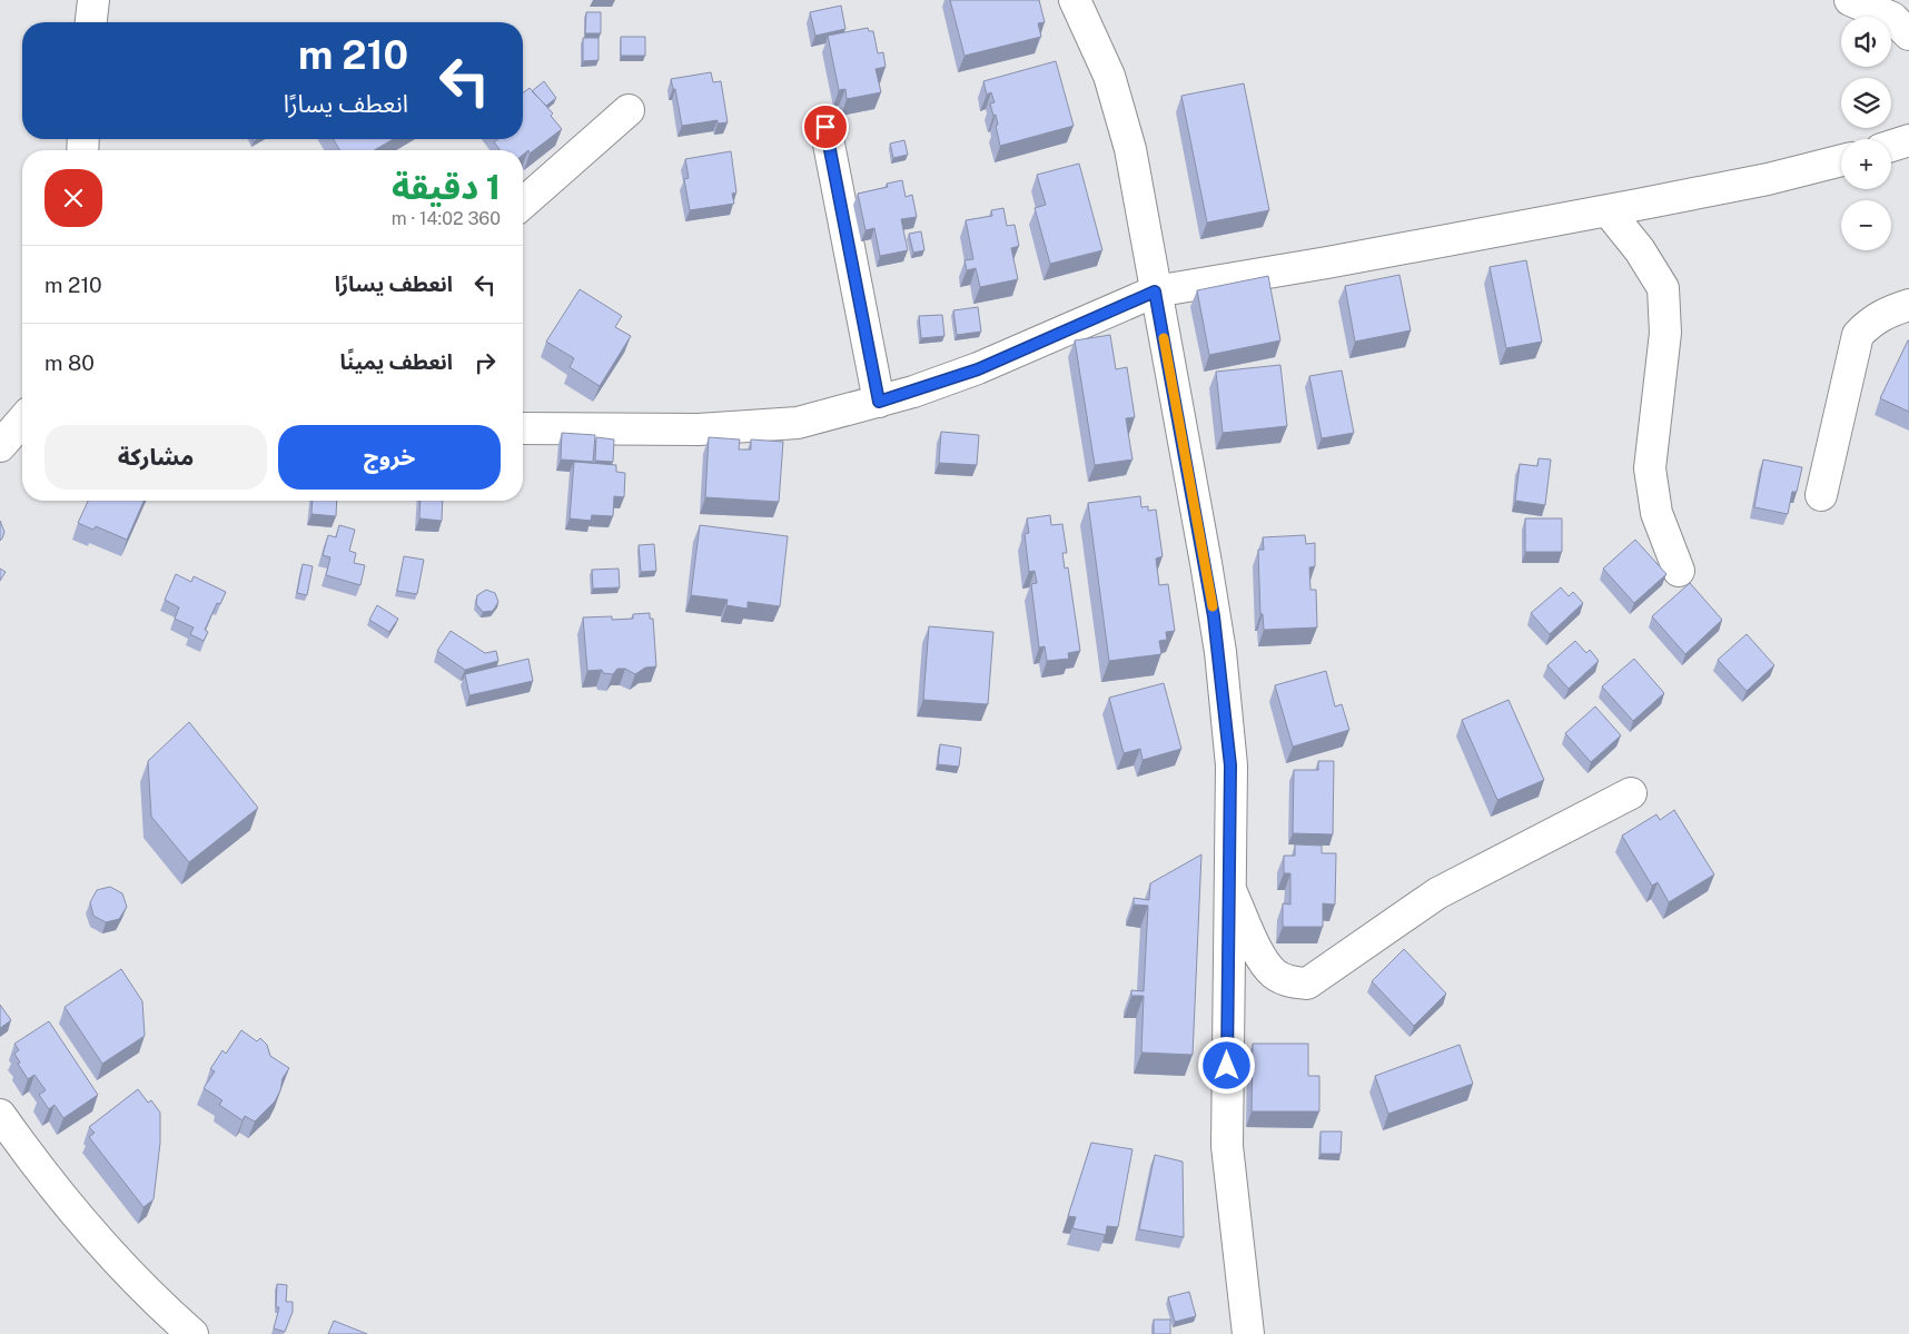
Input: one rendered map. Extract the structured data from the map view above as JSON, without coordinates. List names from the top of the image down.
{
  "page": {
    "map_buttons": ["+", "−"],
    "turn": ["210 m", "انعطف يسارًا"],
    "heading": ["1 دقيقة", "360 m · 14:02"],
    "list": [
      {
        "name": "انعطف يسارًا",
        "value": "210 m"
      },
      {
        "name": "انعطف يمينًا",
        "value": "80 m"
      }
    ],
    "buttons": ["خروج", "مشاركة"]
  }
}
